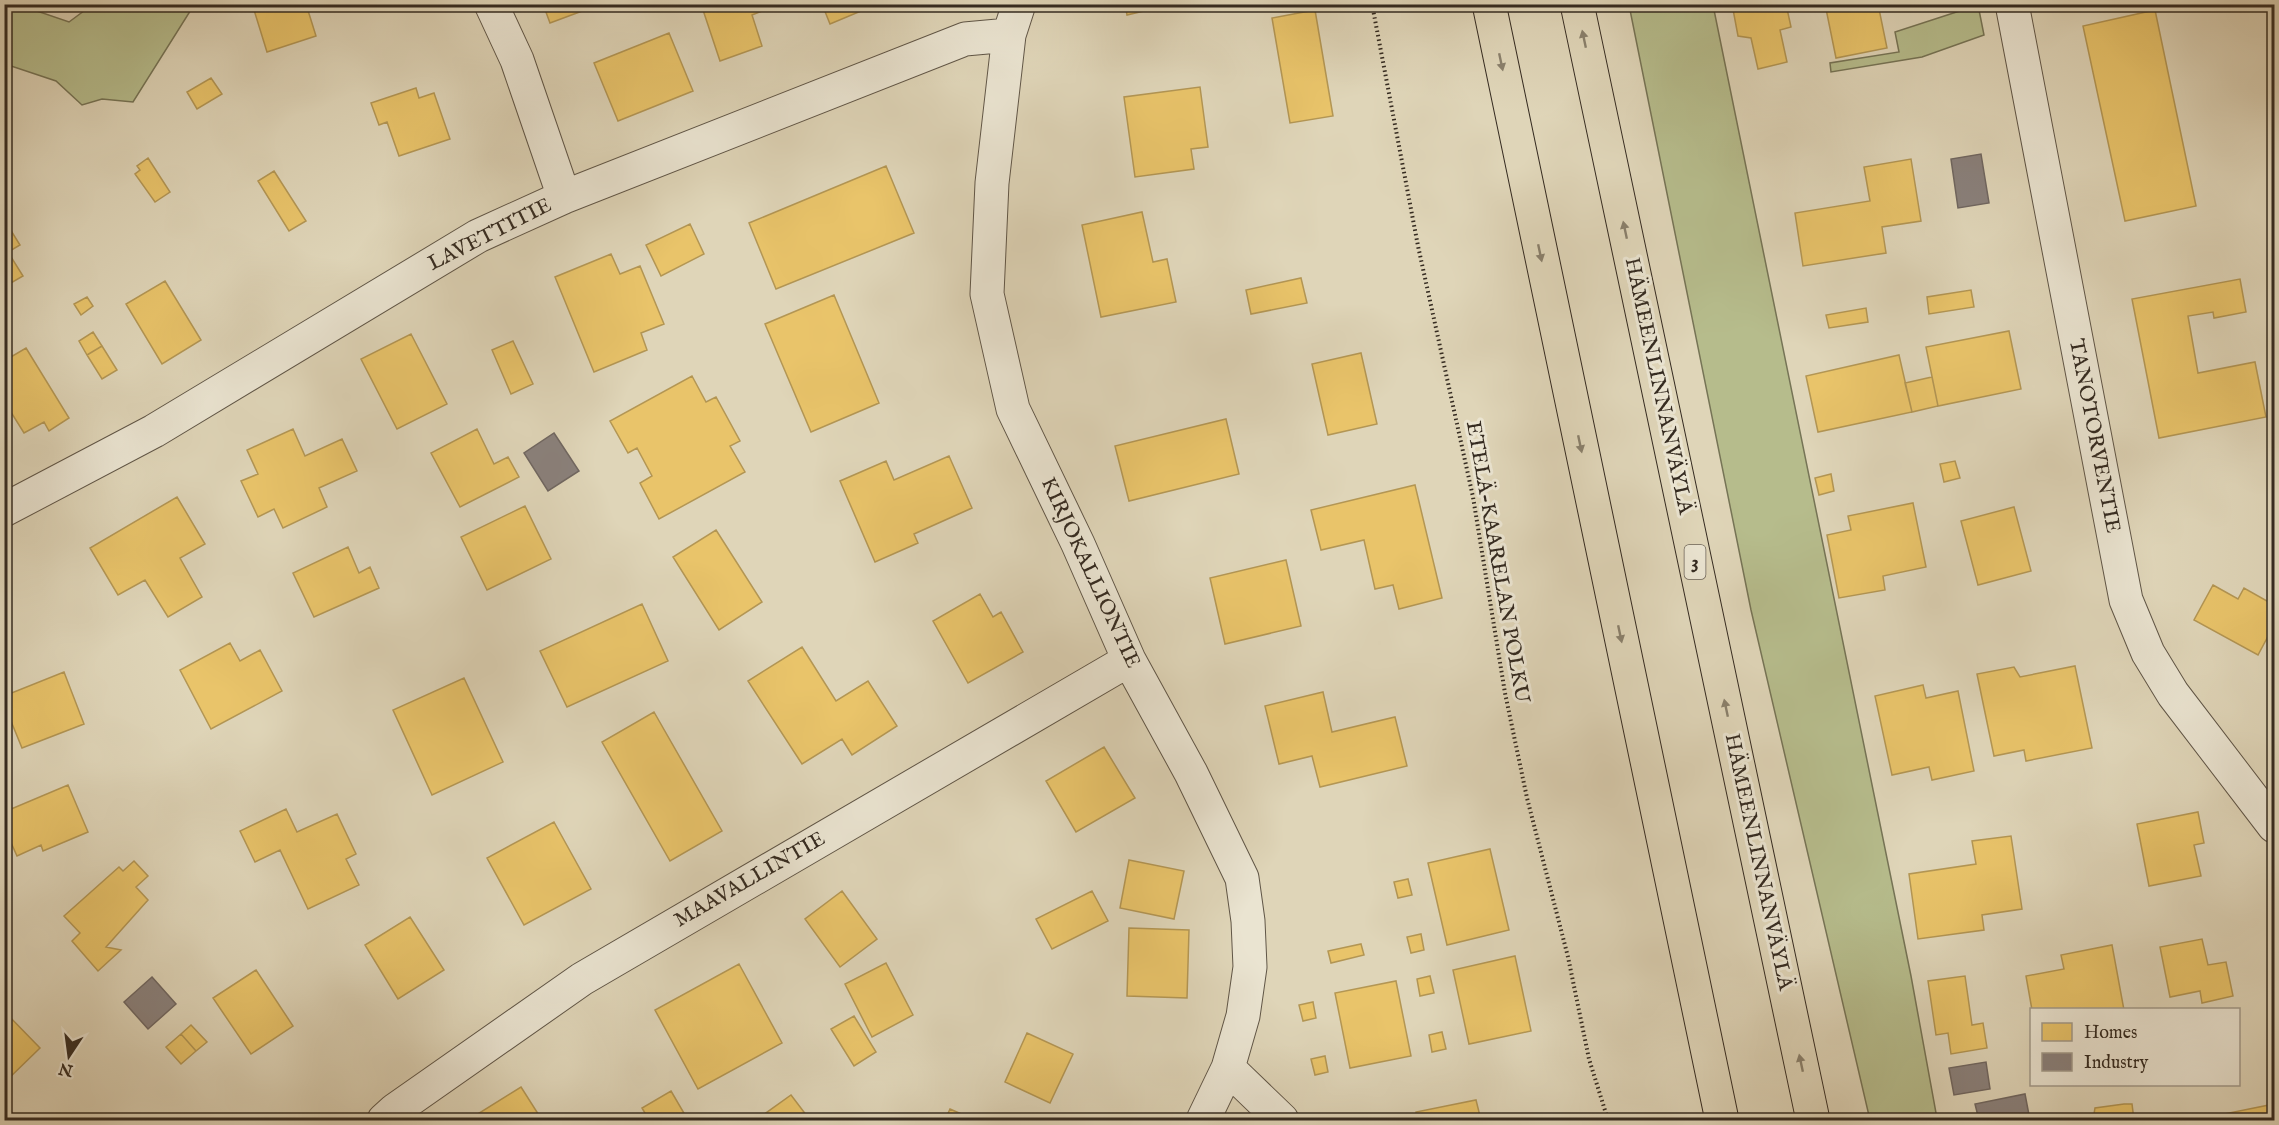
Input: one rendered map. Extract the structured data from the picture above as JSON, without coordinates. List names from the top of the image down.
{
  "streets": {
    "highway": ["HÄMEENLINNANVÄYLÄ", "3"],
    "street": [
      "LAVETTITIE",
      "TANOTORVENTIE",
      "KIRJOKALLIONTIE",
      "MAAVALLINTIE"
    ],
    "path": ["ETELÄ-KAARELAN POLKU"]
  },
  "crossings": [
    ["LAVETTITIE", "KIRJOKALLIONTIE"],
    ["KIRJOKALLIONTIE", "MAAVALLINTIE"]
  ],
  "legend": ["Homes", "Industry"],
  "north": "bottom"
}
